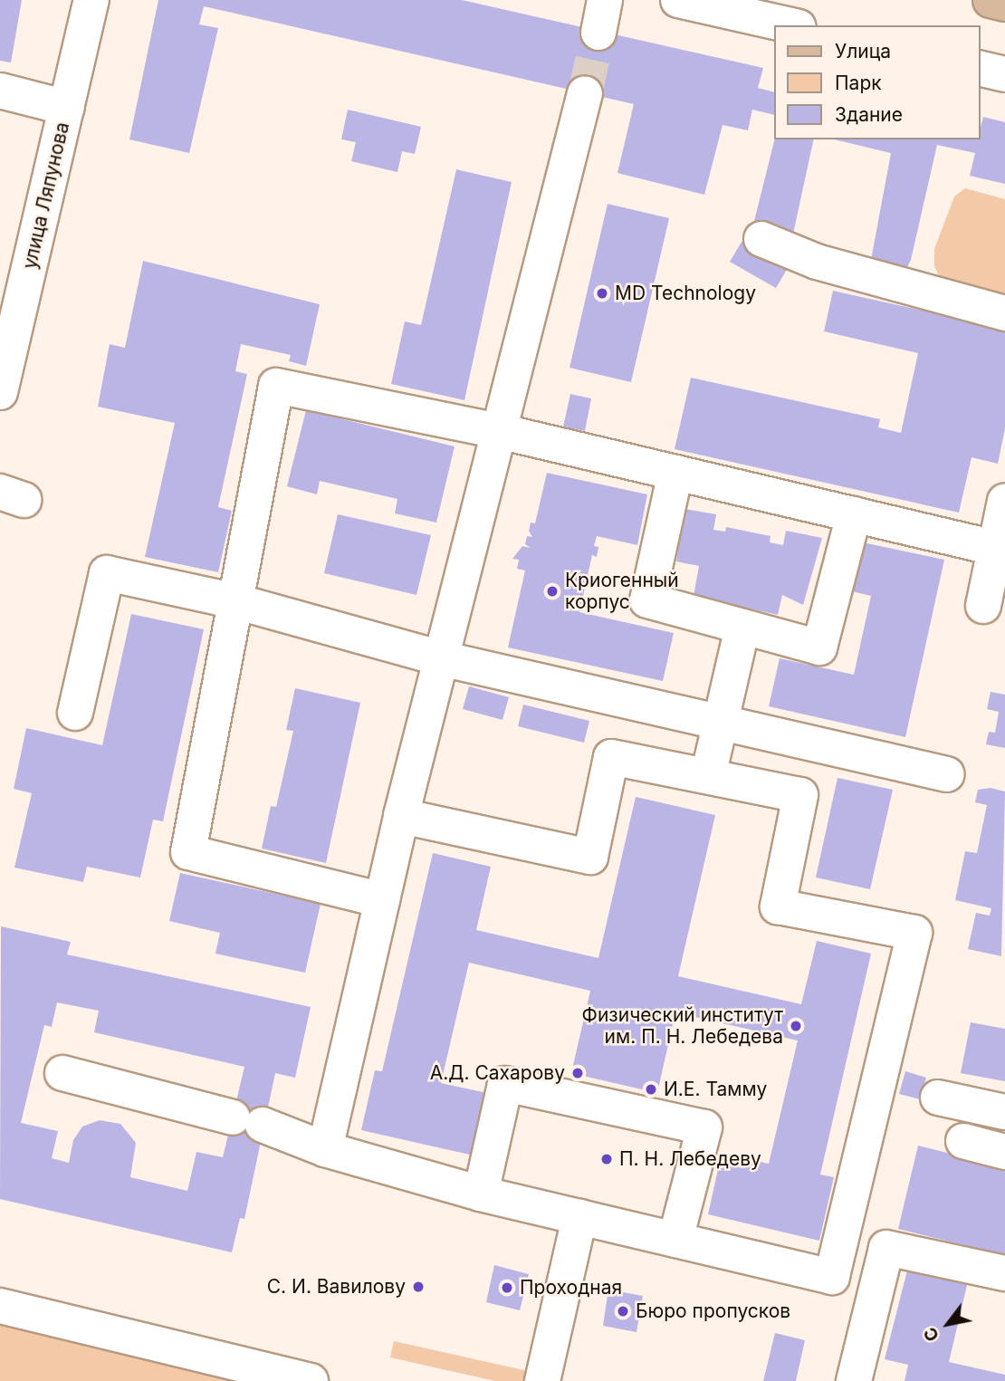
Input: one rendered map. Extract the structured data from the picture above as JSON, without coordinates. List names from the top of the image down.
{
  "streets": {
    "street": ["улица Ляпунова"]
  },
  "places": [
    "MD Technology",
    "Криогенный корпус",
    "Физический институт им. П. Н. Лебедева",
    "А.Д. Сахарову",
    "И.Е. Тамму",
    "П. Н. Лебедеву",
    "С. И. Вавилову",
    "Проходная",
    "Бюро пропусков"
  ],
  "legend": ["Улица", "Парк", "Здание"],
  "north": "bottom left"
}
